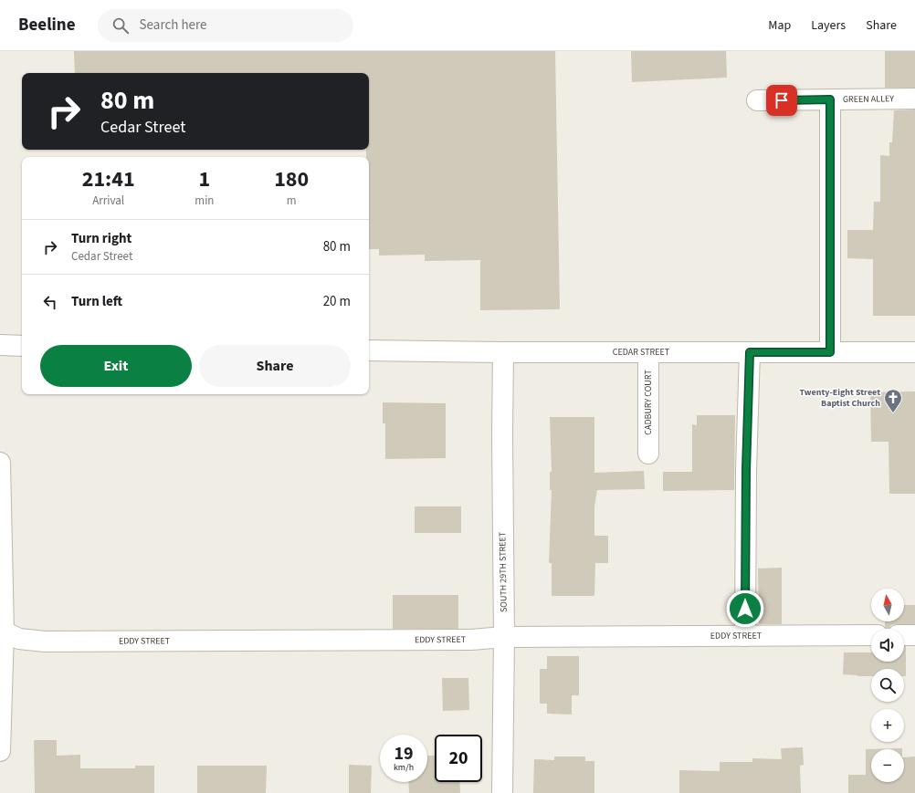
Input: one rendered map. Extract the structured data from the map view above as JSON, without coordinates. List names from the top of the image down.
{
  "streets": {
    "street": [
      "GREEN ALLEY",
      "CEDAR STREET",
      "CADBURY COURT",
      "SOUTH 29TH STREET",
      "EDDY STREET"
    ]
  },
  "crossings": [
    ["CEDAR STREET", "CADBURY COURT"],
    ["CEDAR STREET", "SOUTH 29TH STREET"],
    ["SOUTH 29TH STREET", "EDDY STREET"]
  ],
  "places": {
    "church": ["Twenty-Eight Street Baptist Church"]
  },
  "north": "top",
  "page": {
    "header": "Beeline",
    "search": "Search here",
    "nav": ["Map", "Layers", "Share"],
    "turn": ["80 m", "Cedar Street"],
    "eta": [
      "21:41",
      "Arrival",
      "1",
      "min",
      "180",
      "m"
    ],
    "list": [
      {
        "name": "Turn right",
        "note": "Cedar Street",
        "value": "80 m"
      },
      {
        "name": "Turn left",
        "value": "20 m"
      }
    ],
    "buttons": ["Exit", "Share"],
    "map_buttons": ["+", "−"],
    "speed": "19 km/h",
    "limit": "20"
  }
}
